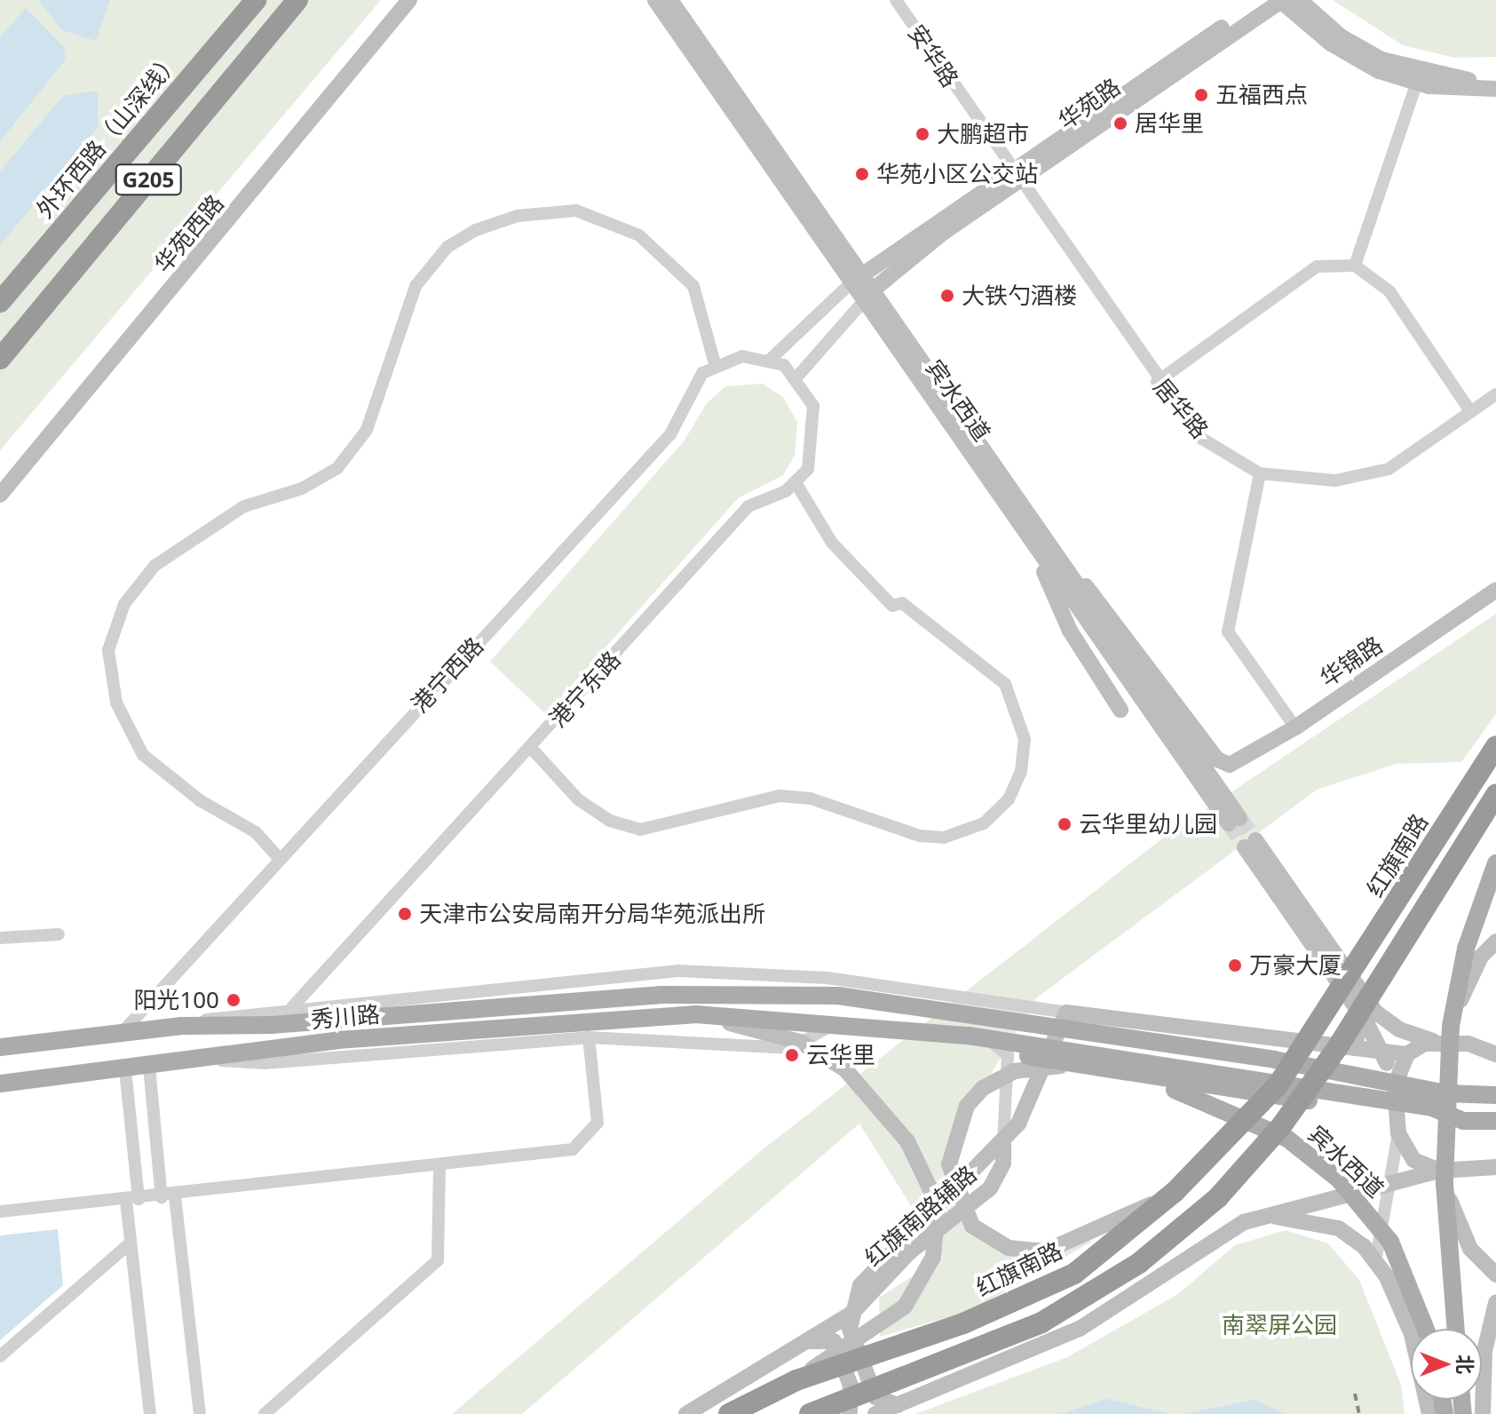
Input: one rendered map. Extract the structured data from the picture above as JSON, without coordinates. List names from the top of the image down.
{
  "streets": {
    "highway": ["外环西路（山深线）", "G205", "红旗南路"],
    "main road": [
      "华苑路",
      "华苑西路",
      "宾水西道",
      "华锦路",
      "秀川路",
      "红旗南路辅路"
    ],
    "street": [
      "安华路",
      "居华路",
      "港宁西路",
      "港宁东路"
    ]
  },
  "crossings": [
    ["安华路", "华苑路"],
    ["安华路", "居华路"],
    ["华苑路", "宾水西道"],
    ["华苑路", "居华路"],
    ["宾水西道", "华锦路"],
    ["港宁西路", "秀川路"]
  ],
  "parks": ["南翠屏公园"],
  "places": [
    "五福西点",
    "居华里",
    "大鹏超市",
    "华苑小区公交站",
    "大铁勺酒楼",
    "云华里幼儿园",
    "天津市公安局南开分局华苑派出所",
    "万豪大厦",
    "阳光100",
    "云华里"
  ],
  "north": "right"
}
